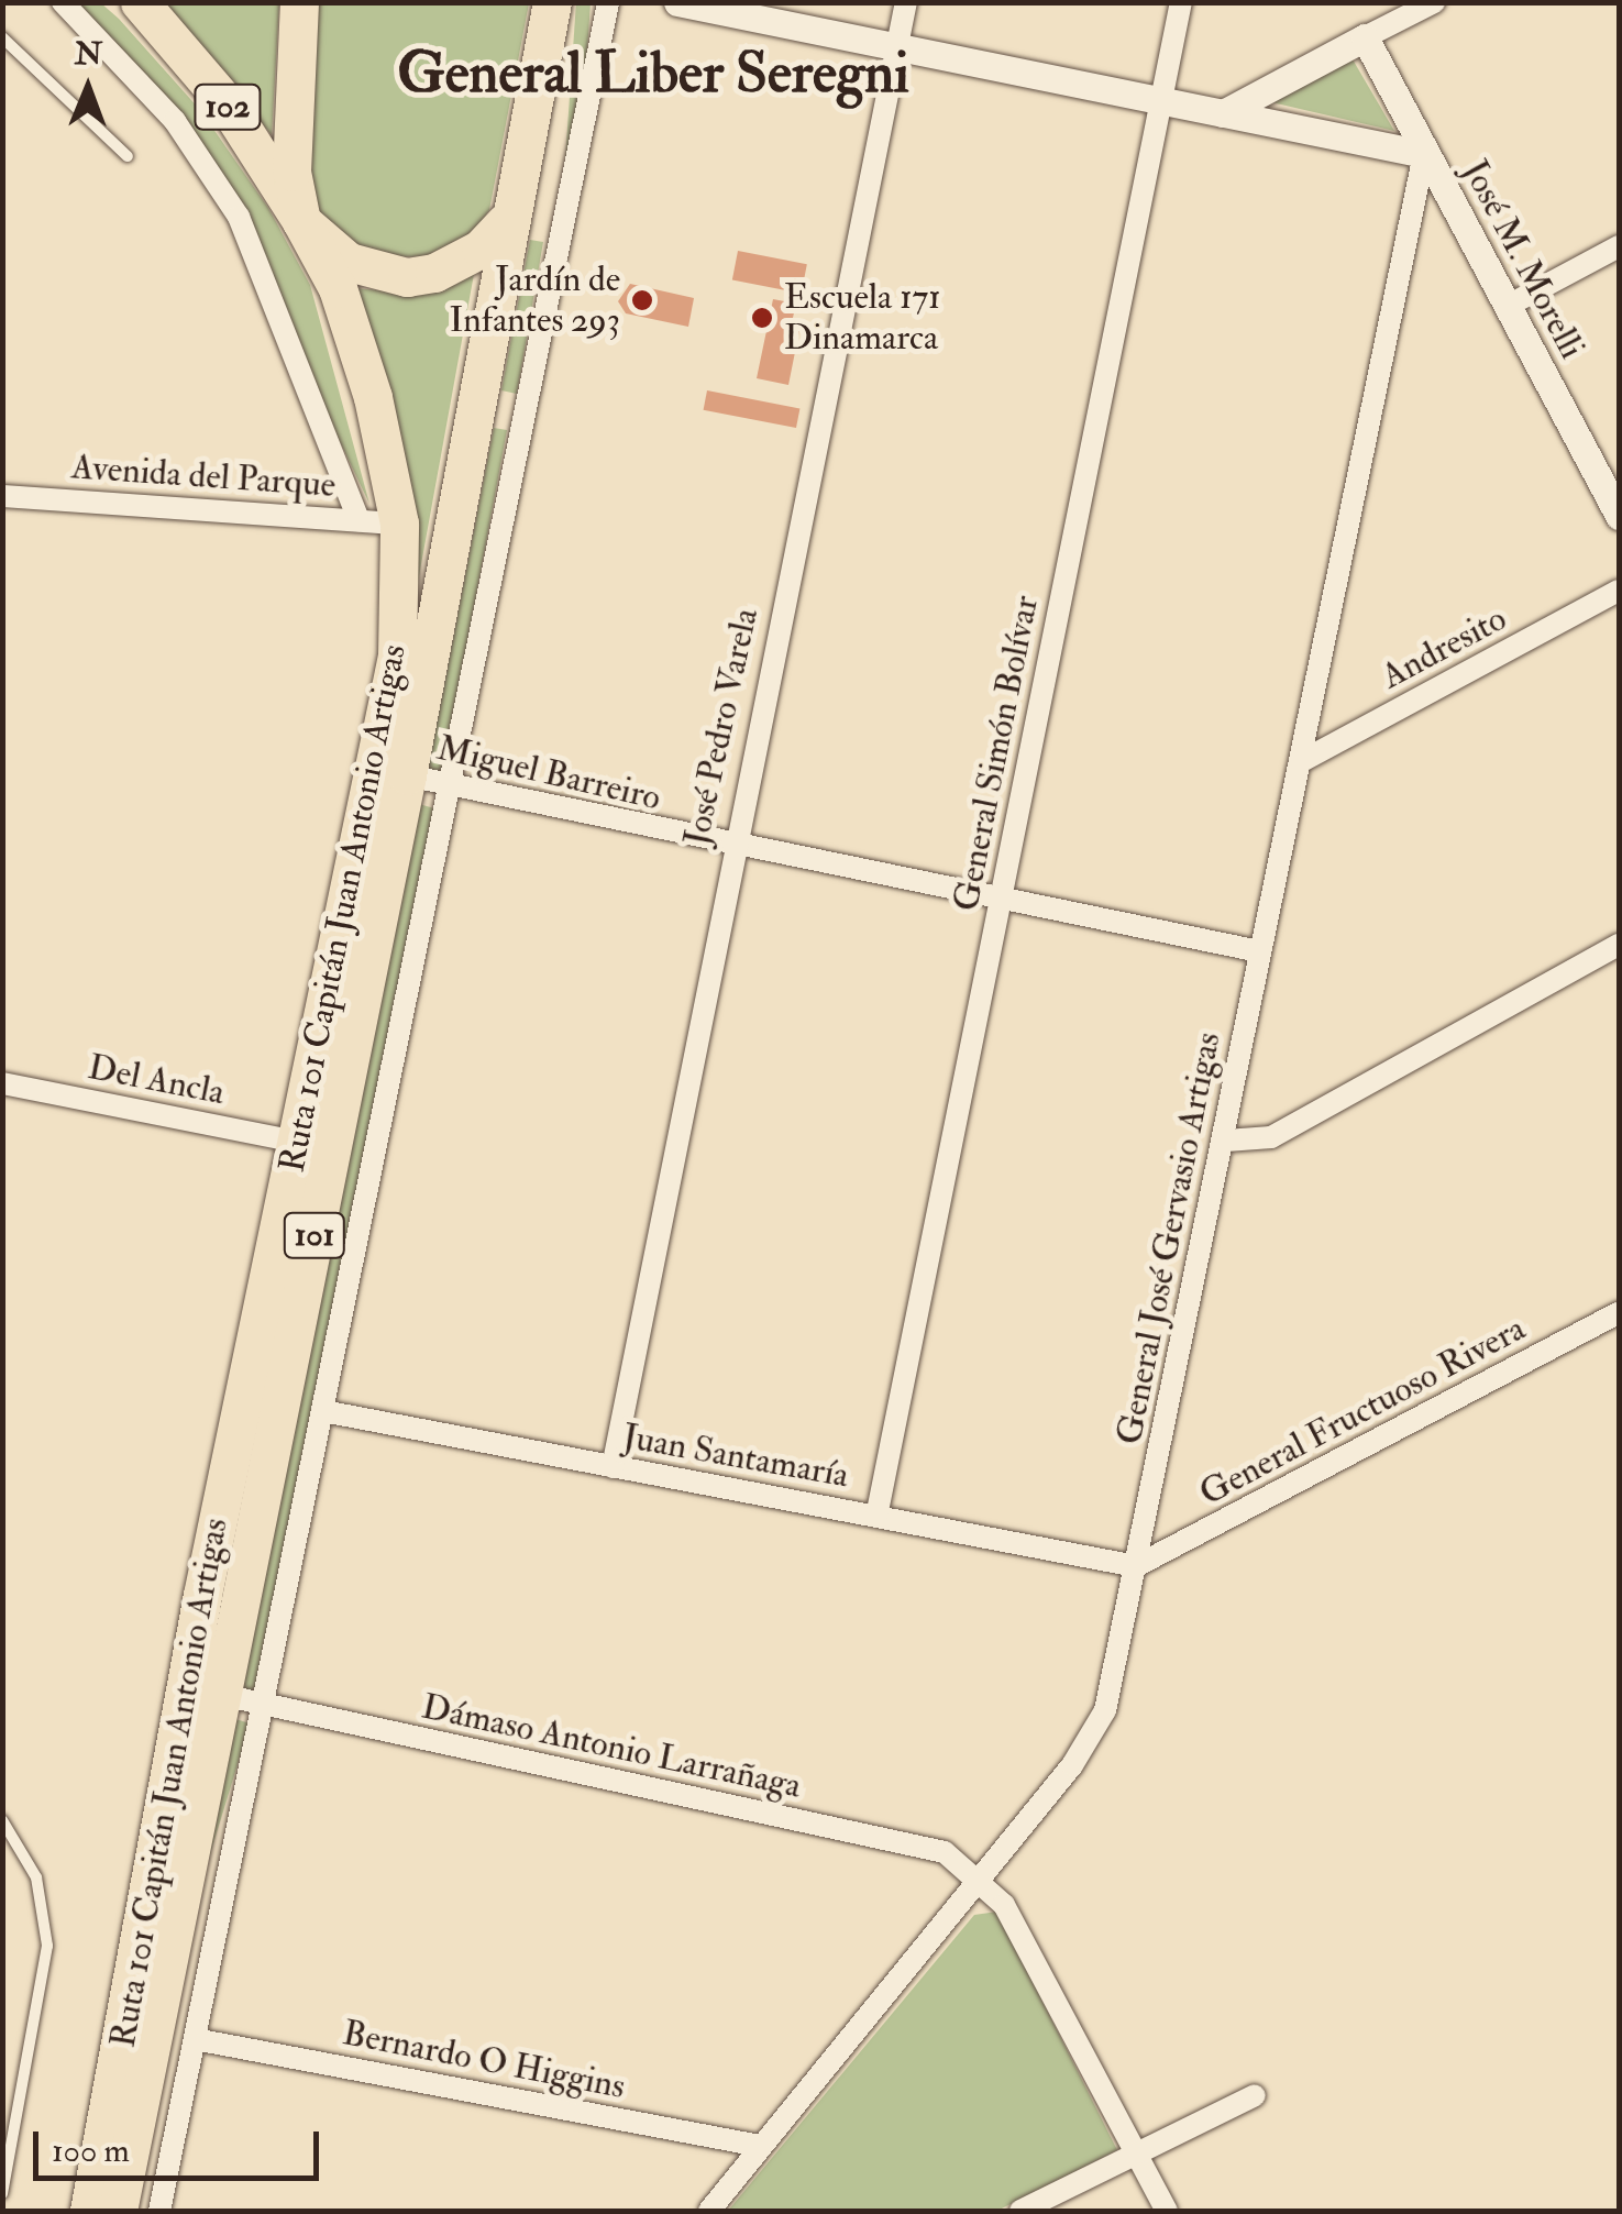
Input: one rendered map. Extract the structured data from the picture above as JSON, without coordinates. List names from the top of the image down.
{
  "streets": {
    "highway": ["102", "Ruta 101 Capitán Juan Antonio Artigas", "101"],
    "street": [
      "José M. Morelli",
      "Avenida del Parque",
      "Andresito",
      "José Pedro Varela",
      "General Simón Bolívar",
      "Miguel Barreiro",
      "Del Ancla",
      "General José Gervasio Artigas",
      "General Fructuoso Rivera",
      "Juan Santamaría",
      "Dámaso Antonio Larrañaga",
      "Bernardo O Higgins"
    ]
  },
  "crossings": [
    ["102", "Ruta 101 Capitán Juan Antonio Artigas"],
    ["José M. Morelli", "General José Gervasio Artigas"],
    ["Avenida del Parque", "Ruta 101 Capitán Juan Antonio Artigas"],
    ["Andresito", "General José Gervasio Artigas"],
    ["José Pedro Varela", "Miguel Barreiro"],
    ["José Pedro Varela", "Juan Santamaría"],
    ["General Simón Bolívar", "Miguel Barreiro"],
    ["General Simón Bolívar", "Juan Santamaría"],
    ["Miguel Barreiro", "Ruta 101 Capitán Juan Antonio Artigas"],
    ["Miguel Barreiro", "General José Gervasio Artigas"],
    ["Ruta 101 Capitán Juan Antonio Artigas", "Del Ancla"],
    ["Ruta 101 Capitán Juan Antonio Artigas", "Dámaso Antonio Larrañaga"],
    ["General José Gervasio Artigas", "General Fructuoso Rivera"],
    ["General José Gervasio Artigas", "Juan Santamaría"],
    ["General José Gervasio Artigas", "Dámaso Antonio Larrañaga"],
    ["General José Gervasio Artigas", "Bernardo O Higgins"],
    ["General Fructuoso Rivera", "Juan Santamaría"]
  ],
  "districts": ["General Liber Seregni"],
  "places": ["Jardín de Infantes 293", "Escuela 171 Dinamarca"],
  "scale_bar": "100 m",
  "north": "top"
}
